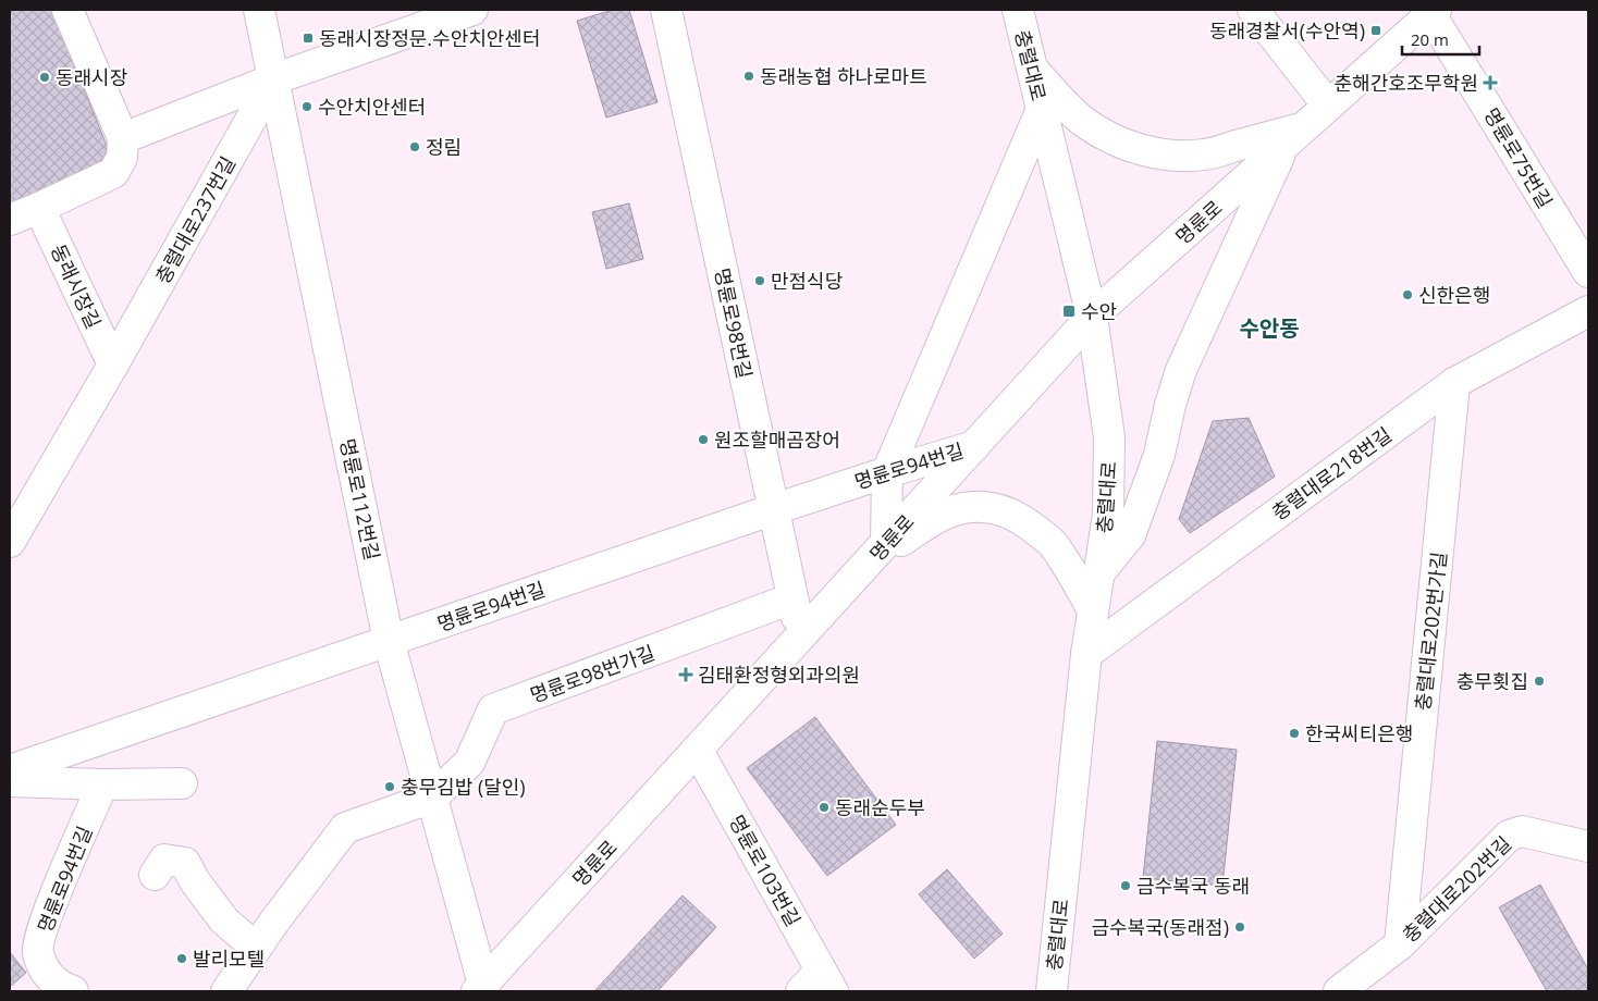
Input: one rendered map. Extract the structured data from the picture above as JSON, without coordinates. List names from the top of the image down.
{
  "streets": {
    "street": [
      "충렬대로",
      "명륜로75번길",
      "충렬대로237번길",
      "명륜로",
      "동래시장길",
      "명륜로98번길",
      "명륜로94번길",
      "충렬대로218번길",
      "명륜로112번길",
      "충렬대로202번가길",
      "명륜로98번가길",
      "명륜로103번길",
      "충렬대로202번길"
    ]
  },
  "crossings": [
    ["충렬대로", "명륜로"],
    ["충렬대로", "충렬대로218번길"],
    ["명륜로75번길", "명륜로"],
    ["충렬대로237번길", "동래시장길"],
    ["충렬대로237번길", "명륜로112번길"],
    ["명륜로", "명륜로98번길"],
    ["명륜로", "명륜로94번길"],
    ["명륜로", "명륜로112번길"],
    ["명륜로", "명륜로103번길"],
    ["명륜로98번길", "명륜로94번길"],
    ["명륜로98번길", "명륜로98번가길"],
    ["명륜로94번길", "명륜로112번길"],
    ["충렬대로218번길", "충렬대로202번가길"],
    ["명륜로112번길", "명륜로98번가길"],
    ["충렬대로202번가길", "충렬대로202번길"]
  ],
  "districts": ["수안동"],
  "places": {
    "transit": ["동래경찰서(수안역)", "동래시장정문.수안치안센터", "수안"],
    "other": [
      "동래농협 하나로마트",
      "동래시장",
      "수안치안센터",
      "정림",
      "만점식당",
      "신한은행",
      "원조할매곰장어",
      "충무횟집",
      "한국씨티은행",
      "충무김밥 (달인)",
      "동래순두부",
      "금수복국 동래",
      "금수복국(동래점)",
      "발리모텔"
    ],
    "health": ["춘해간호조무학원", "김태환정형외과의원"]
  },
  "scale_bar": "20 m"
}
